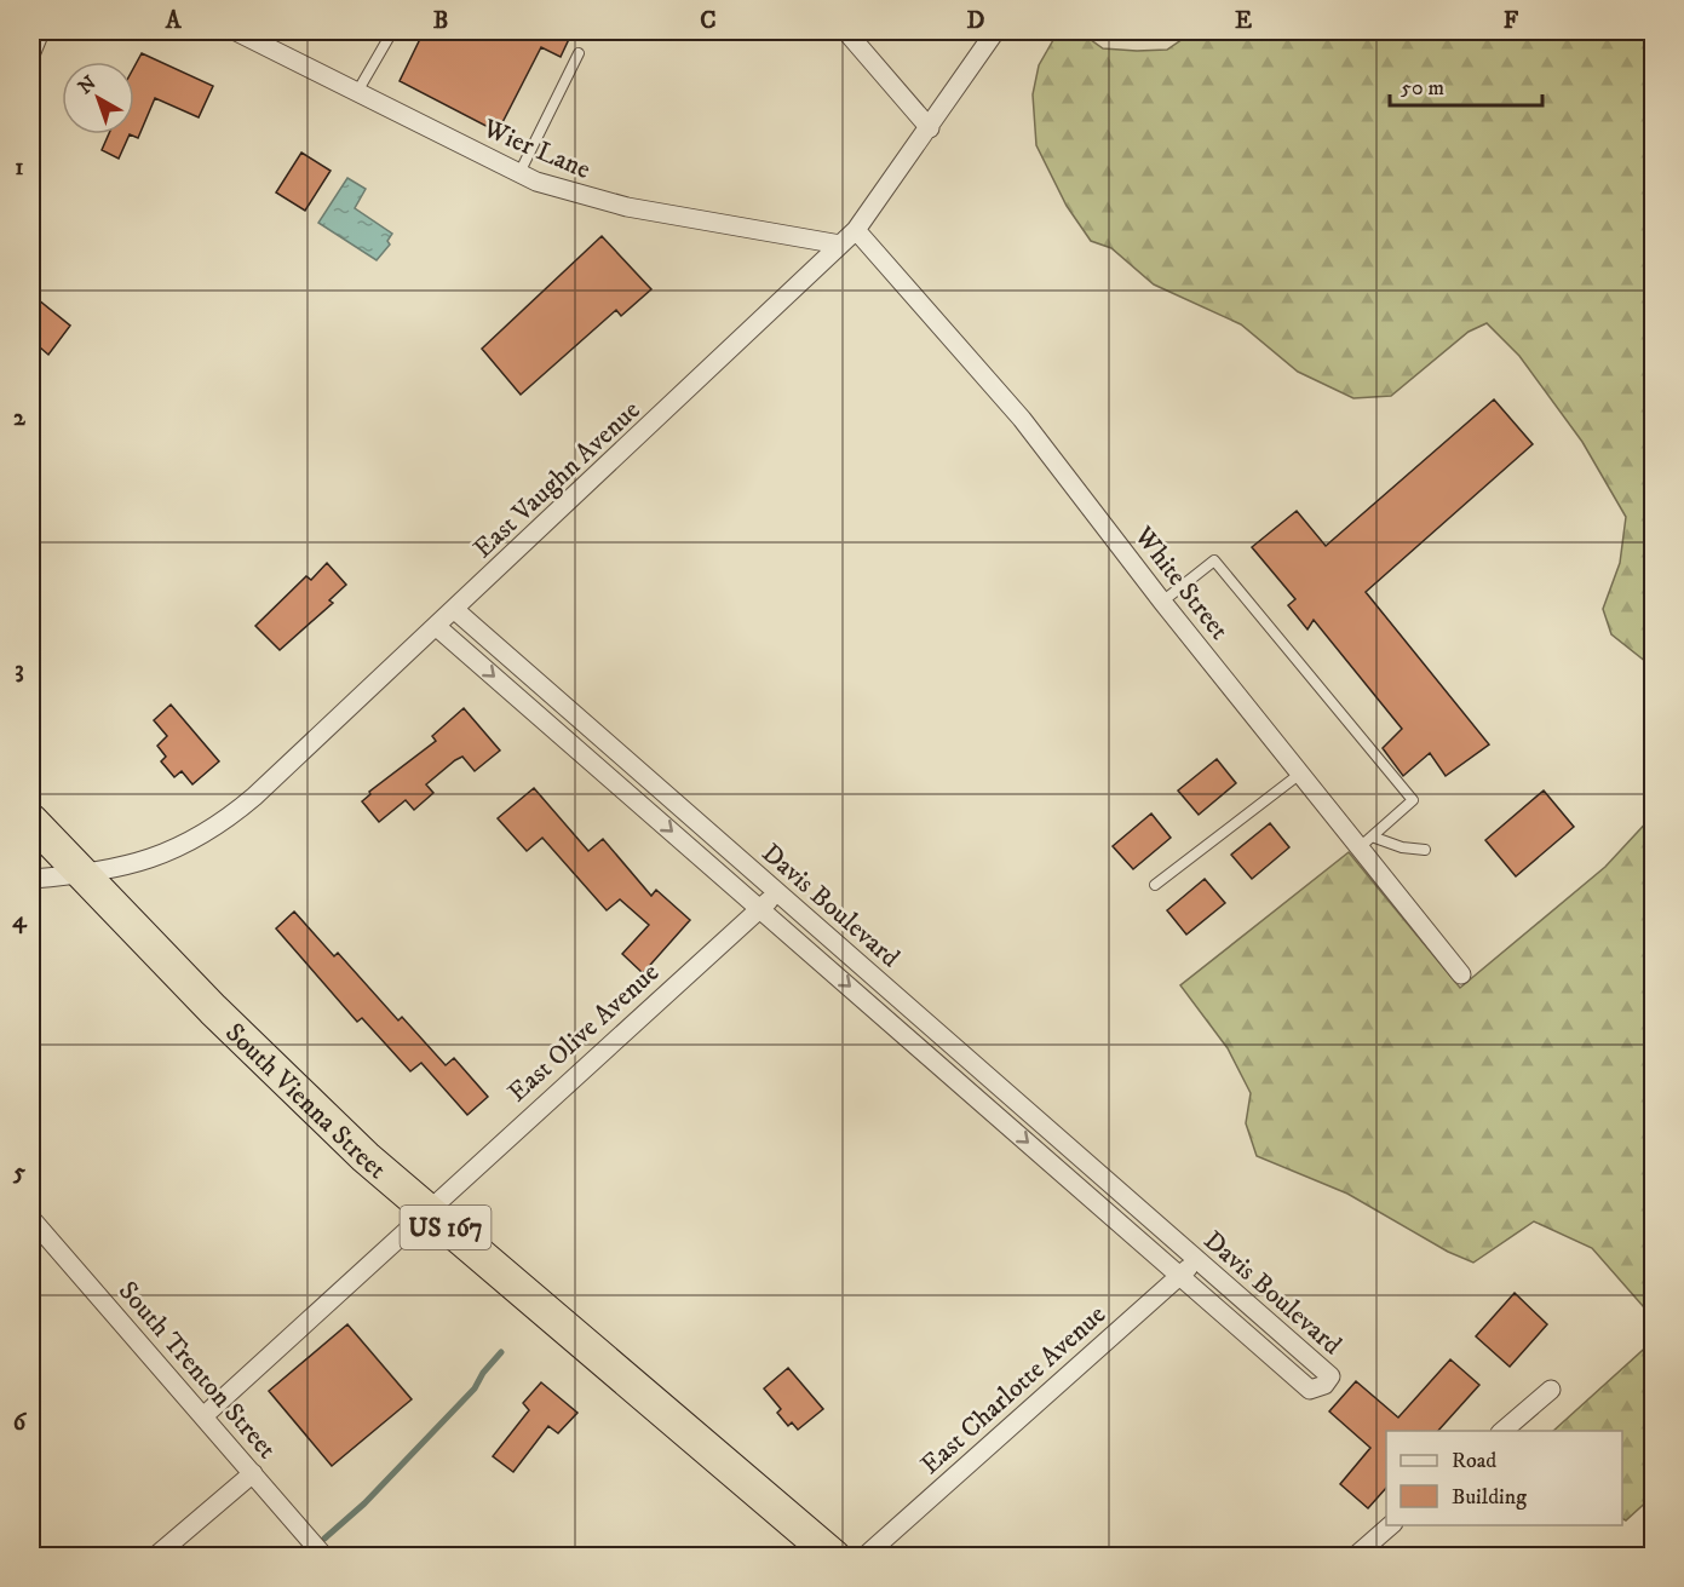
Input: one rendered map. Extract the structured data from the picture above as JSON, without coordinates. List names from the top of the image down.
{
  "streets": {
    "highway": ["South Vienna Street", "US 167"],
    "street": [
      "Wier Lane",
      "East Vaughn Avenue",
      "White Street",
      "Davis Boulevard",
      "East Olive Avenue",
      "South Trenton Street",
      "East Charlotte Avenue"
    ]
  },
  "crossings": [
    ["Wier Lane", "East Vaughn Avenue"],
    ["East Vaughn Avenue", "White Street"],
    ["East Vaughn Avenue", "Davis Boulevard"],
    ["East Vaughn Avenue", "South Vienna Street"],
    ["Davis Boulevard", "East Olive Avenue"],
    ["Davis Boulevard", "East Charlotte Avenue"],
    ["East Olive Avenue", "South Vienna Street"],
    ["East Olive Avenue", "South Trenton Street"]
  ],
  "legend": ["Road", "Building"],
  "scale_bar": "50 m",
  "north": "top left",
  "grid": {
    "columns": [
      "A",
      "B",
      "C",
      "D",
      "E",
      "F"
    ],
    "rows": [
      "1",
      "2",
      "3",
      "4",
      "5",
      "6"
    ]
  }
}
